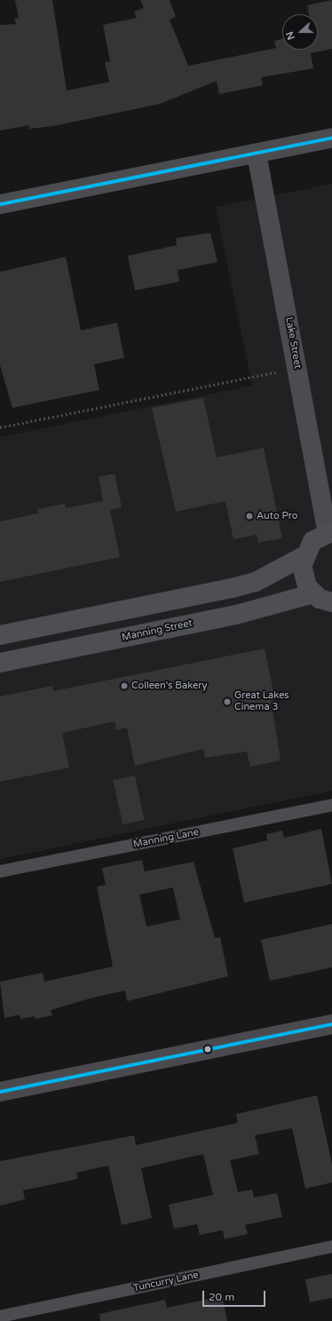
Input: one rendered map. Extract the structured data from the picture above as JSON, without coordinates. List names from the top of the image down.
{
  "streets": {
    "main road": ["Manning Street"],
    "street": ["Lake Street"],
    "lane": ["Manning Lane", "Tuncurry Lane"]
  },
  "places": ["Auto Pro", "Colleen's Bakery", "Great Lakes Cinema 3"],
  "scale_bar": "20 m",
  "north": "left"
}
